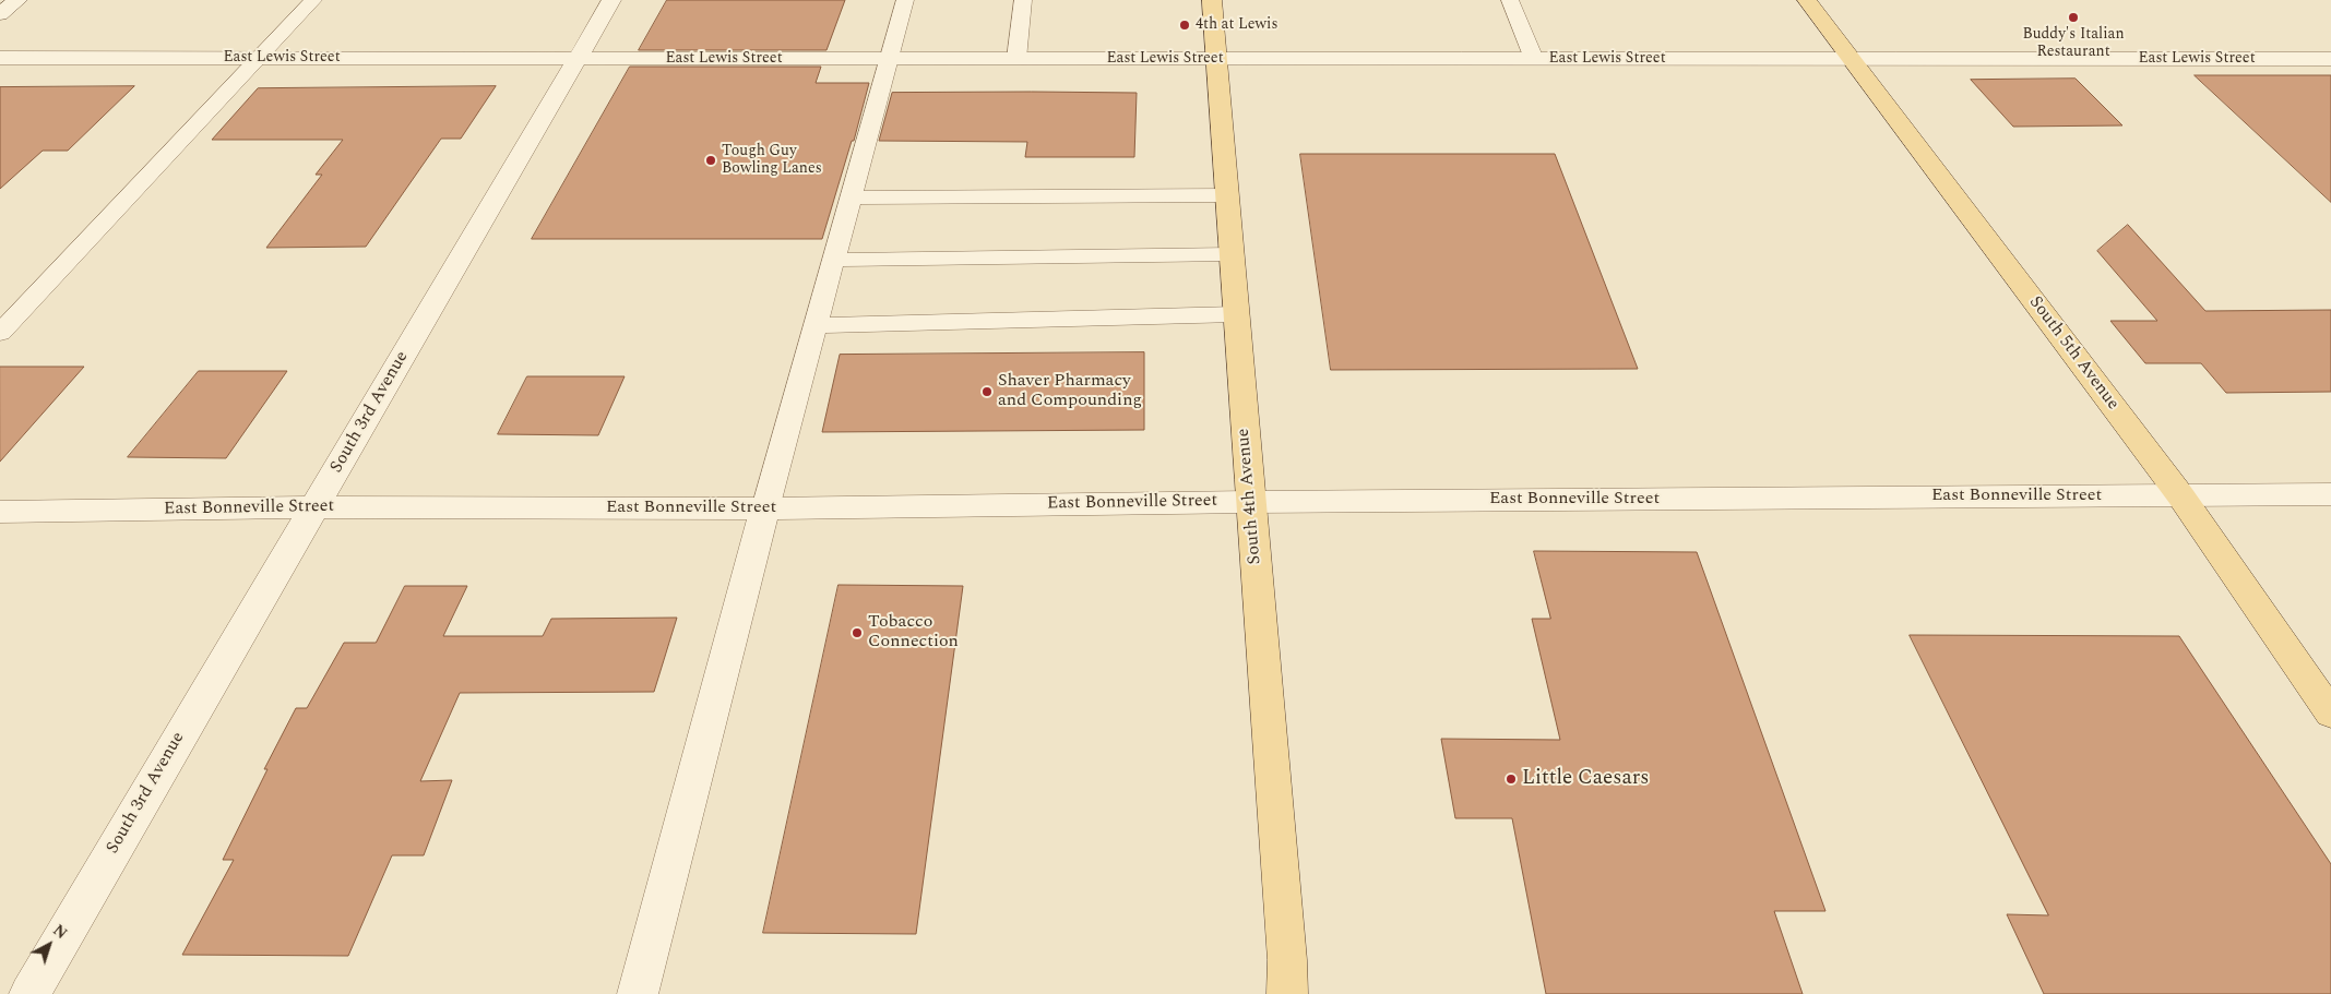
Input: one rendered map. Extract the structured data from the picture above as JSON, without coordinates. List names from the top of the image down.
{
  "streets": {
    "main road": ["South 5th Avenue", "South 4th Avenue"],
    "street": ["East Lewis Street", "South 3rd Avenue", "East Bonneville Street"]
  },
  "crossings": [
    ["East Lewis Street", "South 5th Avenue"],
    ["East Lewis Street", "South 3rd Avenue"],
    ["East Lewis Street", "South 4th Avenue"],
    ["South 5th Avenue", "East Bonneville Street"],
    ["South 3rd Avenue", "East Bonneville Street"],
    ["South 4th Avenue", "East Bonneville Street"]
  ],
  "places": [
    "Buddy's Italian Restaurant",
    "4th at Lewis",
    "Tough Guy Bowling Lanes",
    "Shaver Pharmacy and Compounding",
    "Tobacco Connection",
    "Little Caesars"
  ],
  "north": "top right"
}
